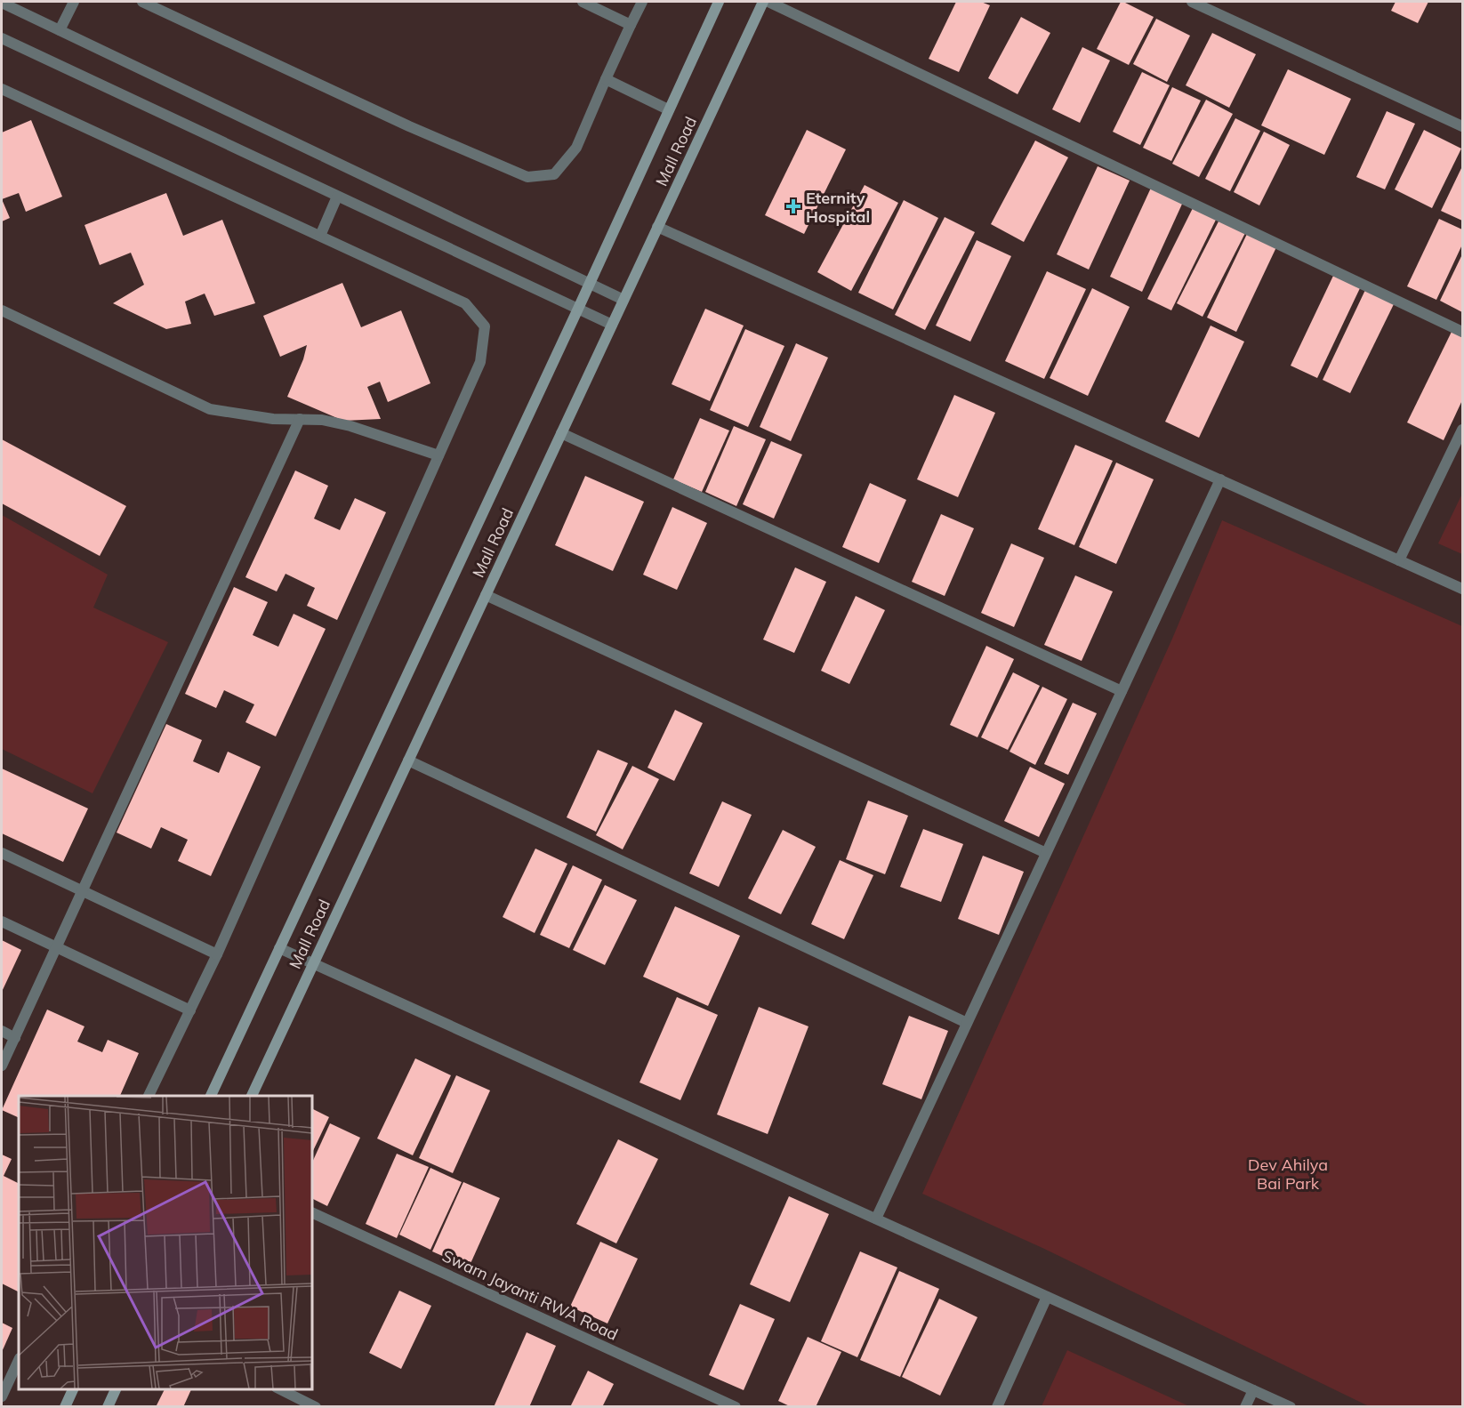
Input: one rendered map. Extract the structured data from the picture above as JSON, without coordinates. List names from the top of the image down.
{
  "streets": {
    "street": ["Mall Road", "Swarn Jayanti RWA Road"]
  },
  "parks": ["Dev Ahilya Bai Park"],
  "places": {
    "health": ["Eternity Hospital"]
  }
}
